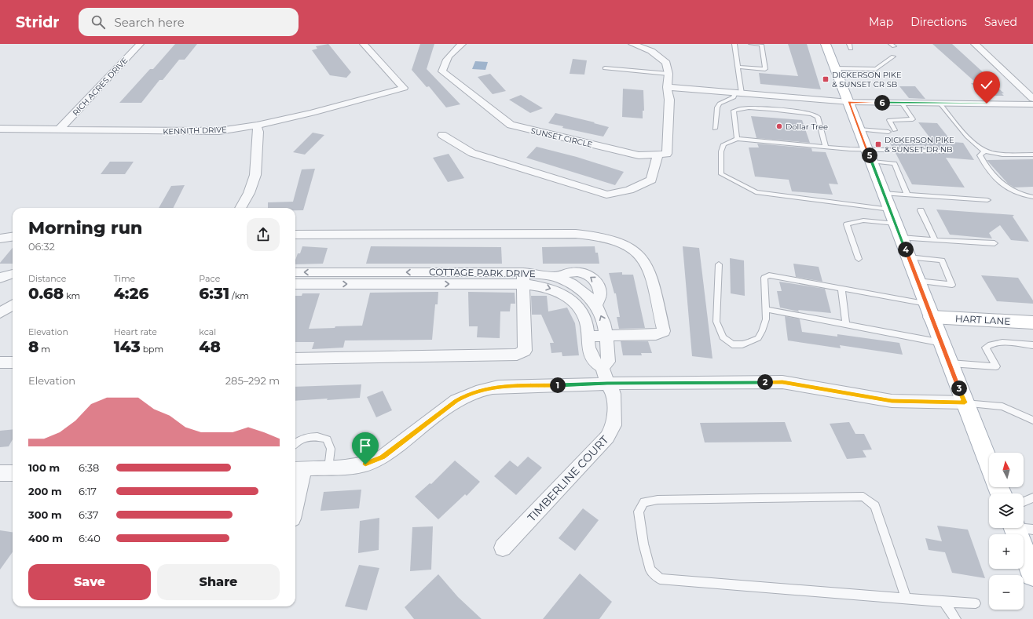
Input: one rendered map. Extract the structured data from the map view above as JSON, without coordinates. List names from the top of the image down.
{
  "streets": {
    "main road": ["HART LANE"],
    "street": [
      "RICH ACRES DRIVE",
      "KENNITH DRIVE",
      "SUNSET CIRCLE",
      "COTTAGE PARK DRIVE",
      "TIMBERLINE COURT"
    ]
  },
  "crossings": [
    ["RICH ACRES DRIVE", "KENNITH DRIVE"],
    ["COTTAGE PARK DRIVE", "TIMBERLINE COURT"]
  ],
  "places": {
    "transit": ["DICKERSON PIKE & SUNSET CR SB", "DICKERSON PIKE & SUNSET DR NB"],
    "other": ["Dollar Tree"]
  },
  "north": "top",
  "page": {
    "header": "Stridr",
    "search": "Search here",
    "nav": ["Map", "Directions", "Saved"],
    "pins": [
      "6",
      "5",
      "4",
      "2",
      "1",
      "3"
    ],
    "heading": ["Morning run", "06:32"],
    "stats": [
      ["Distance", "0.68 km"],
      ["Time", "4:26"],
      ["Pace", "6:31 /km"],
      ["Elevation", "8 m"],
      ["Heart rate", "143 bpm"],
      ["kcal", "48"]
    ],
    "chart": ["Elevation", "285–292 m"],
    "map_buttons": ["+", "−"],
    "list": [
      {
        "name": "100 m",
        "note": "6:38"
      },
      {
        "name": "200 m",
        "note": "6:17"
      },
      {
        "name": "300 m",
        "note": "6:37"
      },
      {
        "name": "400 m",
        "note": "6:40"
      }
    ],
    "buttons": ["Save", "Share"]
  }
}
